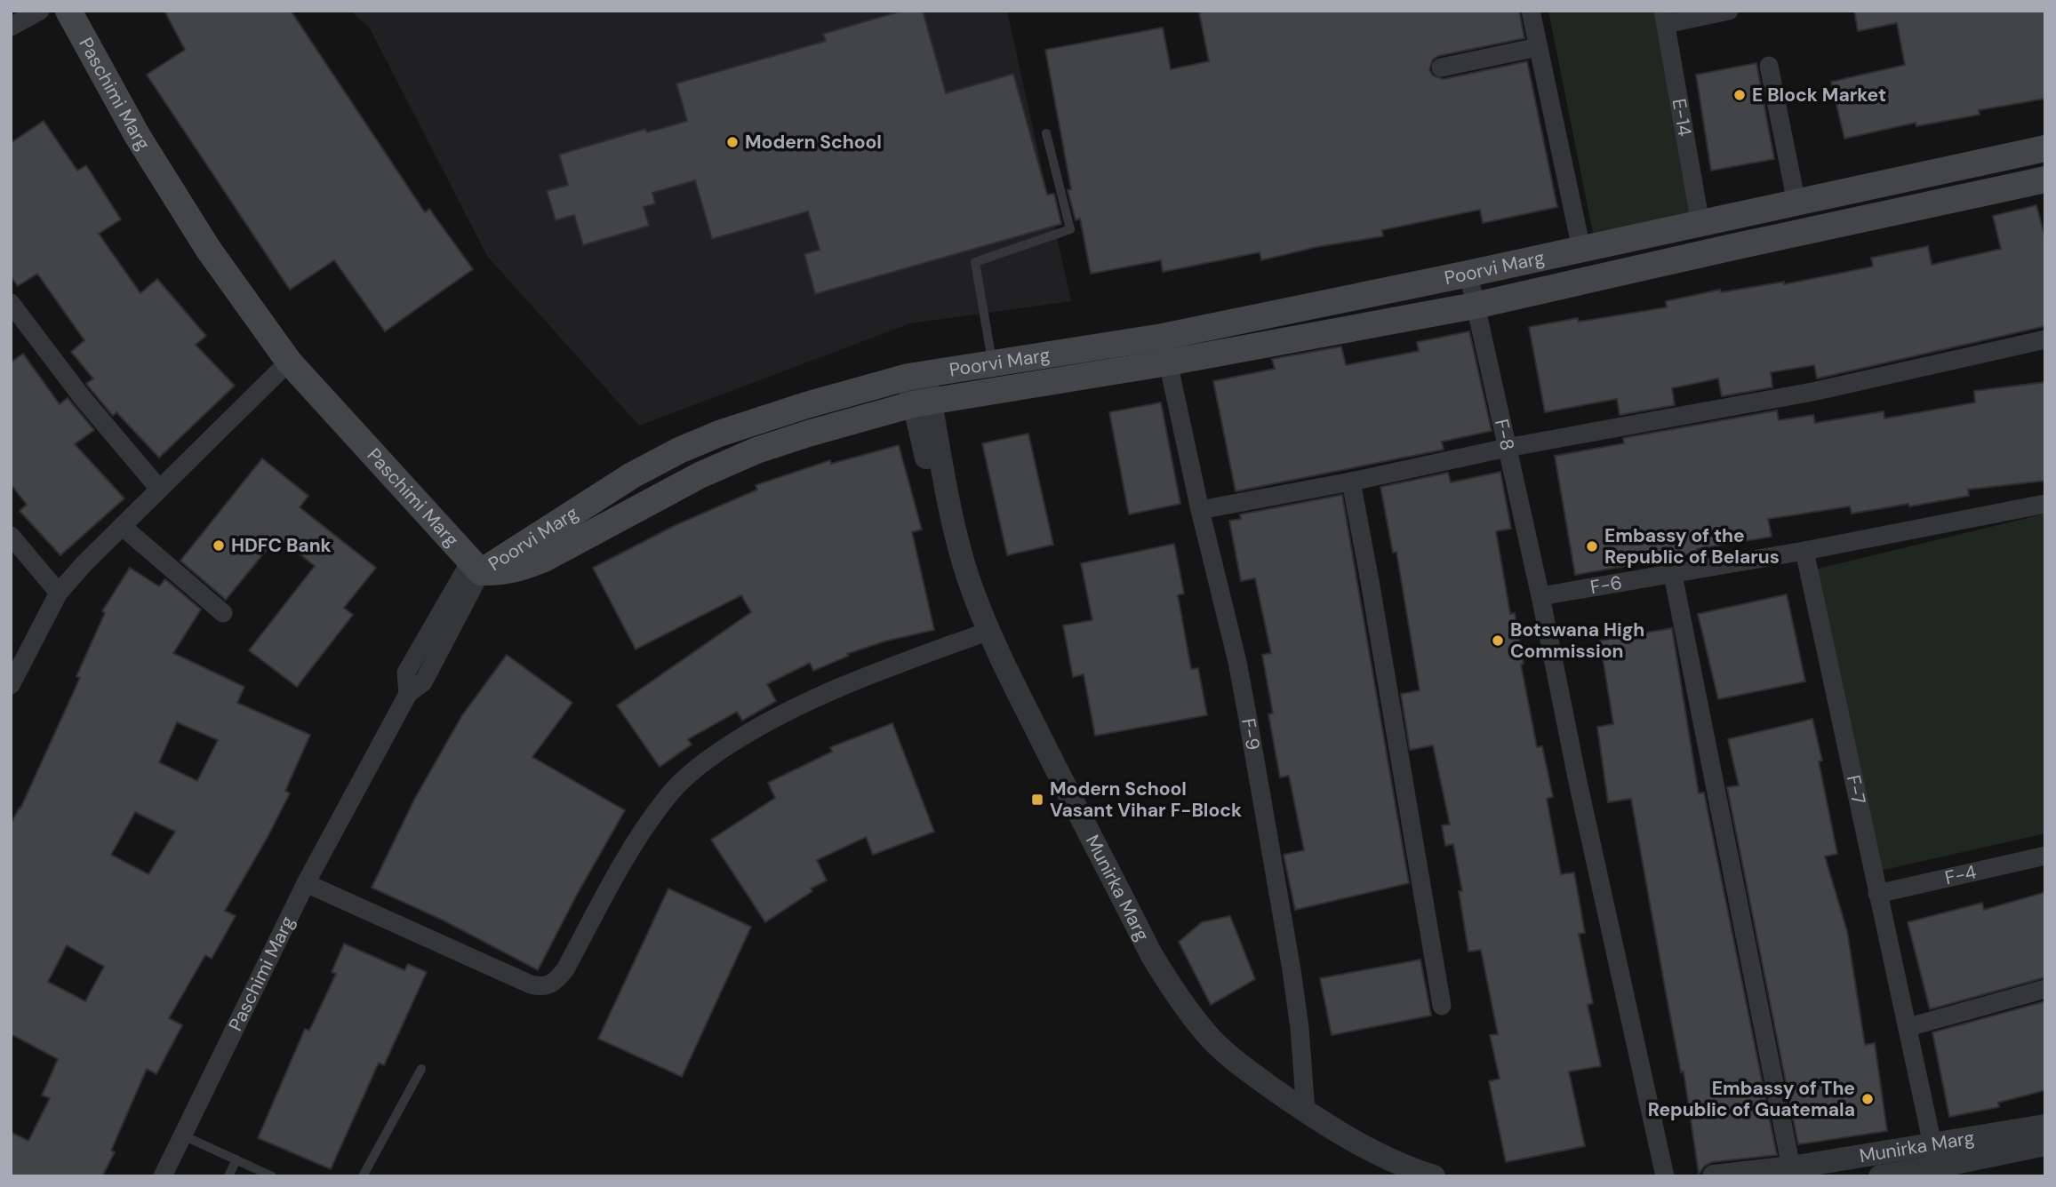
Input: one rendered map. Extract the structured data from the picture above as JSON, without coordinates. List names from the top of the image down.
{
  "streets": {
    "main road": ["Paschimi Marg", "Poorvi Marg"],
    "street": [
      "E-14",
      "F-8",
      "F-6",
      "F-9",
      "F-7",
      "F-4",
      "Munirka Marg"
    ]
  },
  "crossings": [
    ["Paschimi Marg", "Poorvi Marg"],
    ["E-14", "Poorvi Marg"],
    ["Poorvi Marg", "F-8"],
    ["Poorvi Marg", "F-9"],
    ["Poorvi Marg", "Munirka Marg"],
    ["F-8", "F-6"],
    ["F-6", "F-7"],
    ["F-9", "Munirka Marg"],
    ["F-7", "F-4"],
    ["F-7", "Munirka Marg"]
  ],
  "places": {
    "other": [
      "E Block Market",
      "Modern School",
      "HDFC Bank",
      "Embassy of the Republic of Belarus",
      "Botswana High Commission",
      "Embassy of The Republic of Guatemala"
    ],
    "transit": ["Modern School Vasant Vihar F-Block"]
  }
}
